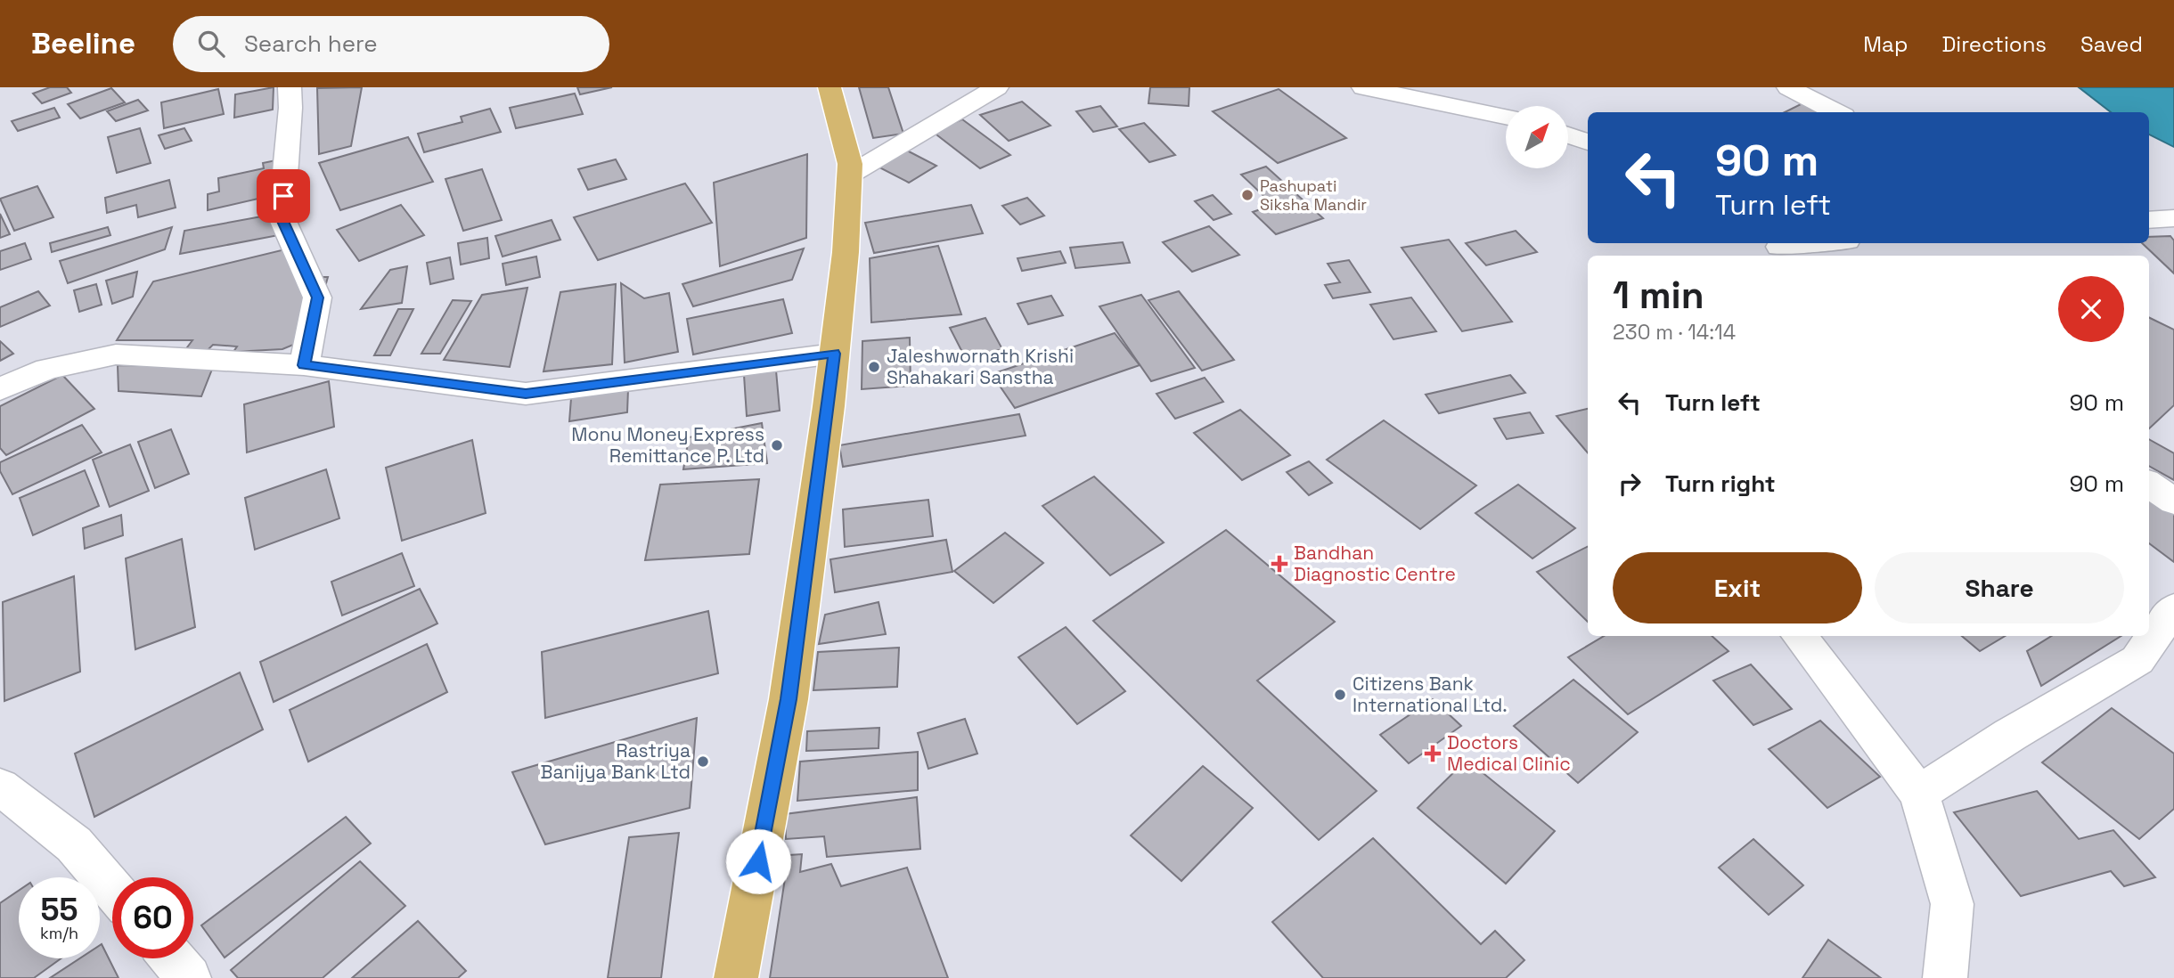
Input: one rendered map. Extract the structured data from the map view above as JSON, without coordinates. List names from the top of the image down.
{
  "places": {
    "other": [
      "Pashupati Siksha Mandir",
      "Jaleshwornath Krishi Shahakari Sanstha",
      "Monu Money Express Remittance P. Ltd",
      "Citizens Bank International Ltd.",
      "Rastriya Banijya Bank Ltd"
    ],
    "health": ["Bandhan Diagnostic Centre", "Doctors Medical Clinic"]
  },
  "north": "top right",
  "page": {
    "header": "Beeline",
    "search": "Search here",
    "nav": ["Map", "Directions", "Saved"],
    "turn": ["90 m", "Turn left"],
    "heading": ["1 min", "230 m · 14:14"],
    "list": [
      {
        "name": "Turn left",
        "value": "90 m"
      },
      {
        "name": "Turn right",
        "value": "90 m"
      }
    ],
    "buttons": ["Exit", "Share"],
    "speed": "55 km/h",
    "limit": "60"
  }
}
